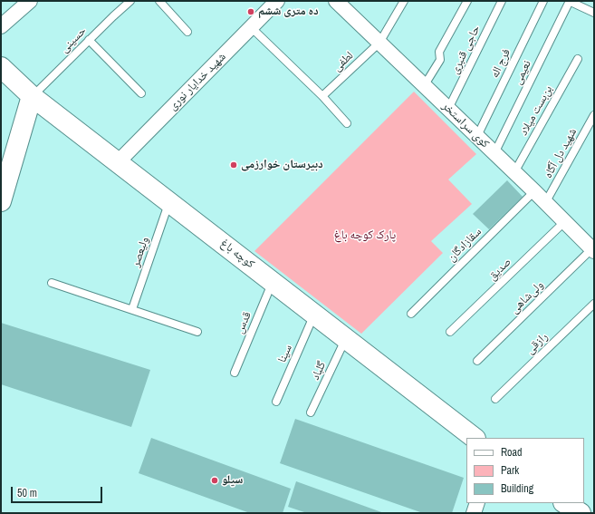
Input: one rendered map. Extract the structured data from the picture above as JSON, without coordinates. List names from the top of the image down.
{
  "streets": {
    "main road": ["کوچه باغ"],
    "street": ["شهید خدایار نوری", "کوی سراستخر"],
    "lane": [
      "حسینی",
      "حاجی قنبری",
      "لطفی",
      "فرج اله",
      "نعیمی",
      "بن‌بست میلاد",
      "شهید دل آگاه",
      "سقازادگان",
      "ولیعصر",
      "صدیق",
      "ولی‌شاهی",
      "قدس",
      "رازقی",
      "سینا",
      "گلباد"
    ]
  },
  "crossings": [
    ["حسینی", "کوچه باغ"],
    ["حاجی قنبری", "کوی سراستخر"],
    ["لطفی", "کوی سراستخر"],
    ["فرج اله", "کوی سراستخر"],
    ["نعیمی", "کوی سراستخر"],
    ["شهید خدایار نوری", "کوچه باغ"],
    ["بن‌بست میلاد", "کوی سراستخر"],
    ["کوی سراستخر", "شهید دل آگاه"],
    ["کوی سراستخر", "سقازادگان"],
    ["کوی سراستخر", "صدیق"],
    ["کوی سراستخر", "ولی‌شاهی"],
    ["ولیعصر", "کوچه باغ"],
    ["کوچه باغ", "قدس"],
    ["کوچه باغ", "سینا"],
    ["کوچه باغ", "گلباد"]
  ],
  "parks": ["پارک کوچه باغ"],
  "places": ["ده متری ششم", "دبیرستان خوارزمی", "سیلو"],
  "legend": ["Road", "Park", "Building"],
  "scale_bar": "50 m"
}
